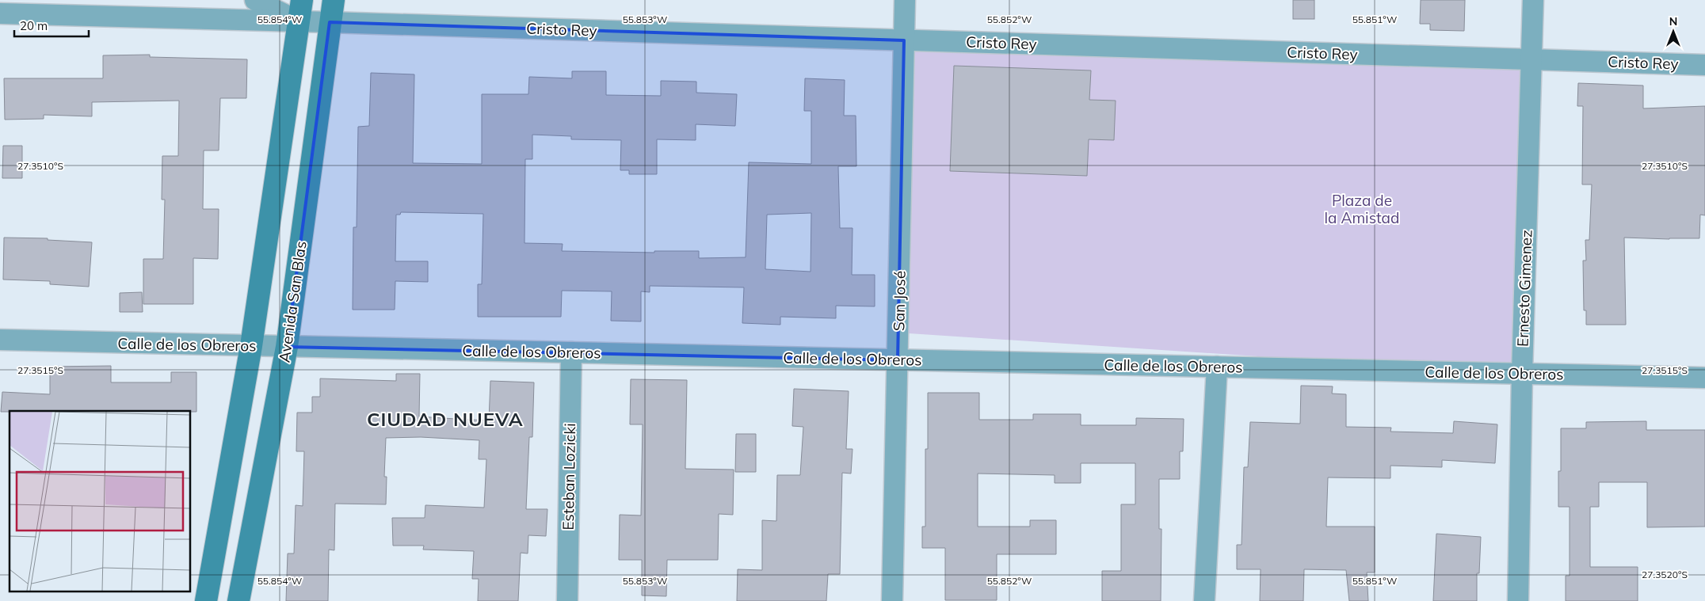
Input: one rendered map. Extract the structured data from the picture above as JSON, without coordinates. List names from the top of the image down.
{
  "streets": {
    "street": [
      "Cristo Rey",
      "Ernesto Gimenez",
      "San José",
      "Avenida San Blas",
      "Calle de los Obreros",
      "Esteban Lozicki"
    ]
  },
  "crossings": [
    ["Cristo Rey", "Ernesto Gimenez"],
    ["Cristo Rey", "San José"],
    ["Cristo Rey", "Avenida San Blas"],
    ["Ernesto Gimenez", "Calle de los Obreros"],
    ["San José", "Calle de los Obreros"],
    ["Avenida San Blas", "Calle de los Obreros"],
    ["Calle de los Obreros", "Esteban Lozicki"]
  ],
  "districts": ["CIUDAD NUEVA"],
  "parks": ["Plaza de la Amistad"],
  "scale_bar": "20 m",
  "north": "top",
  "coordinates": [
    "55.854°W",
    "55.853°W",
    "55.852°W",
    "55.851°W",
    "27.3510°S",
    "27.3515°S",
    "27.3520°S"
  ]
}
